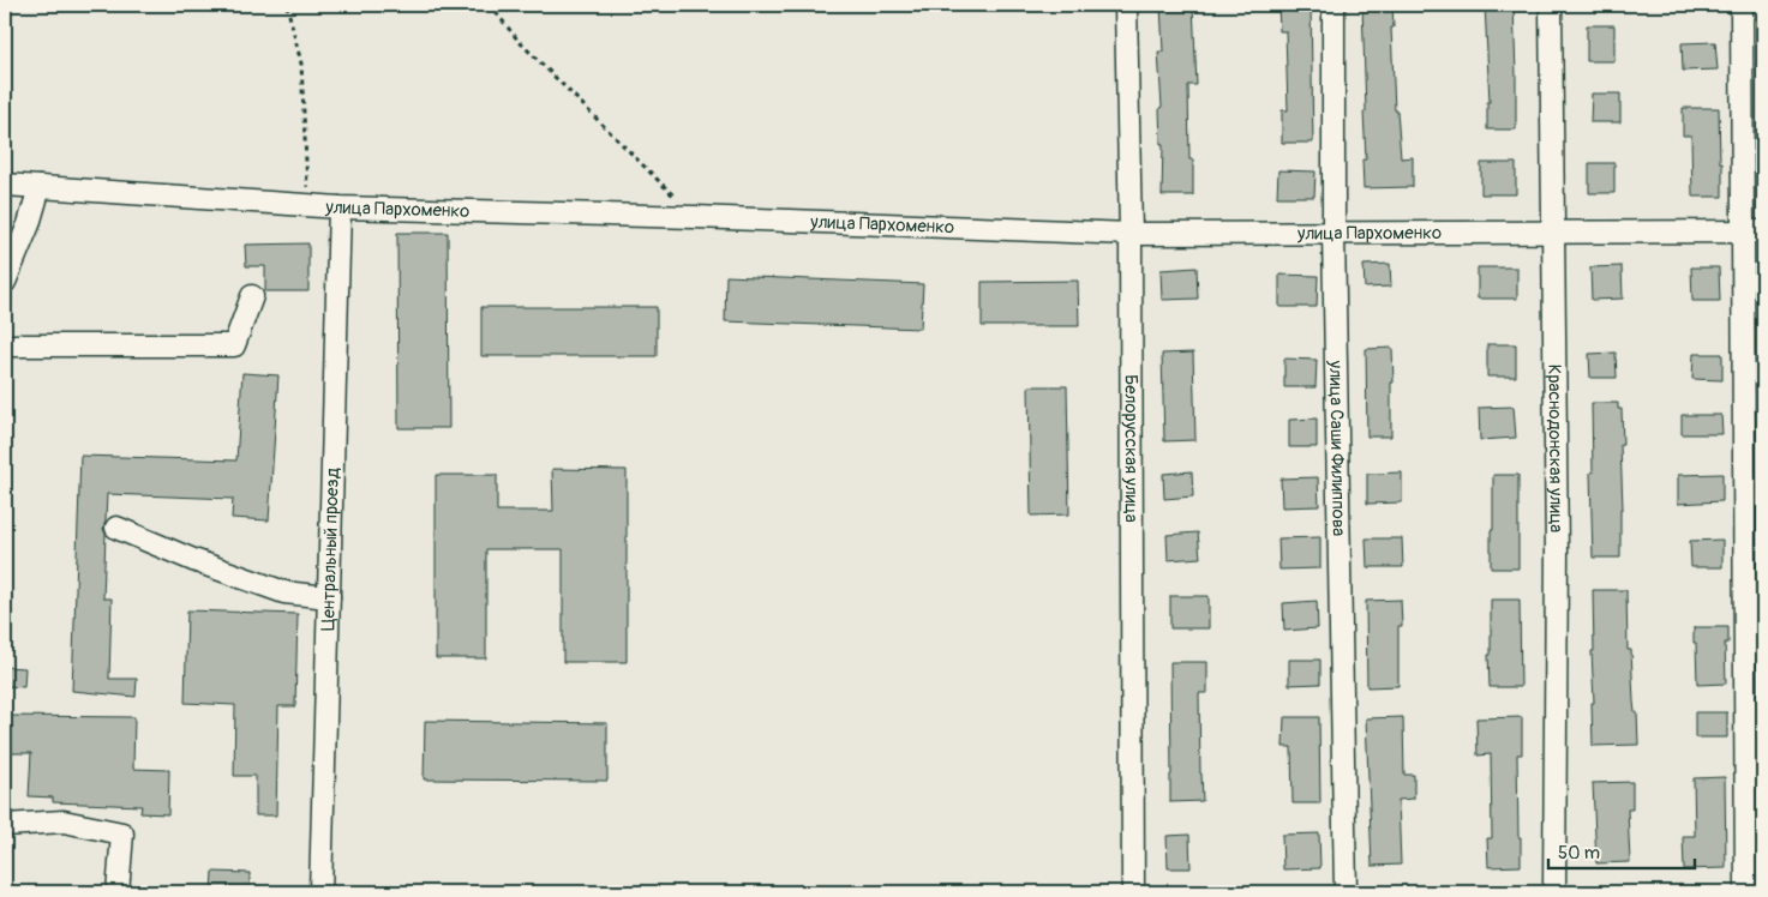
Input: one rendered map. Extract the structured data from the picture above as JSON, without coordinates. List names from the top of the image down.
{
  "streets": {
    "street": [
      "улица Пархоменко",
      "Белорусская улица",
      "улица Саши Филиппова",
      "Краснодонская улица",
      "Центральный проезд"
    ]
  },
  "crossings": [
    ["улица Пархоменко", "Белорусская улица"],
    ["улица Пархоменко", "улица Саши Филиппова"],
    ["улица Пархоменко", "Краснодонская улица"],
    ["улица Пархоменко", "Центральный проезд"]
  ],
  "scale_bar": "50 m"
}
